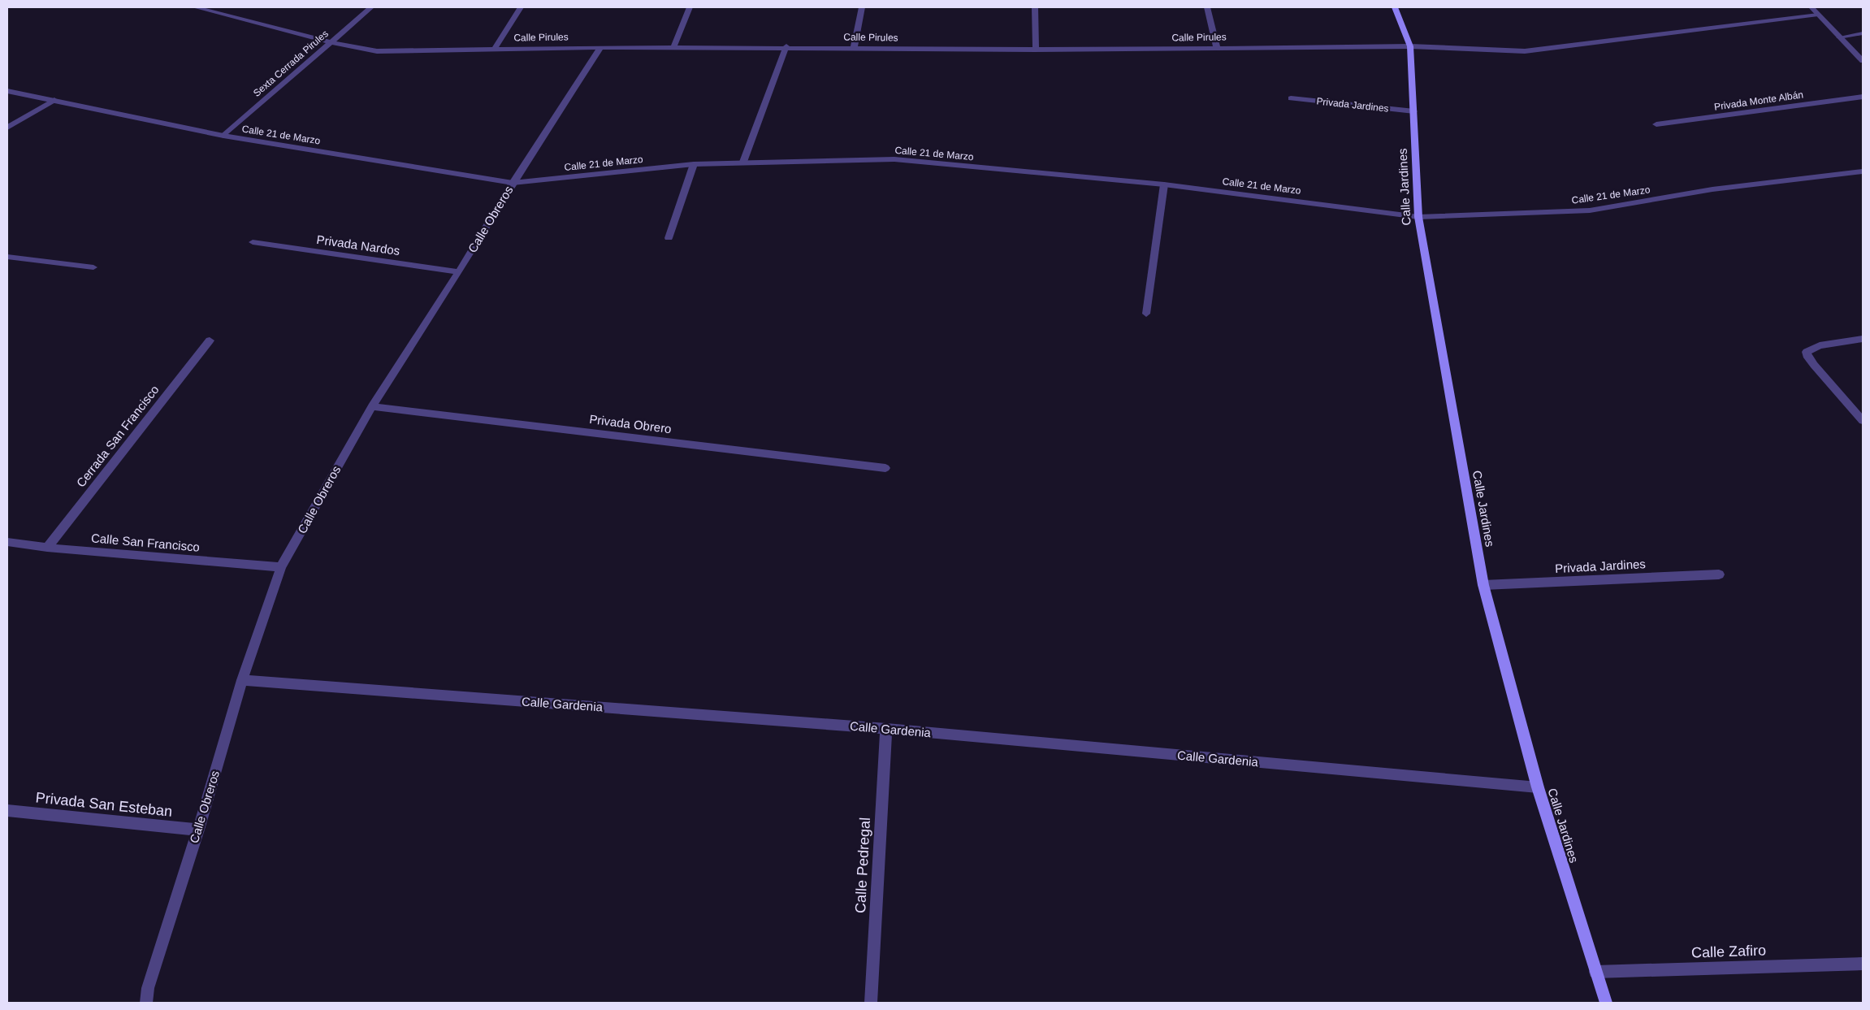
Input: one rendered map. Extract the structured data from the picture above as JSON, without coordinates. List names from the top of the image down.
{
  "streets": {
    "main road": ["Calle Jardines"],
    "street": [
      "Calle Pirules",
      "Sexta Cerrada Pirules",
      "Privada Monte Albán",
      "Privada Jardines",
      "Calle 21 de Marzo",
      "Calle Obreros",
      "Privada Nardos",
      "Privada Obrero",
      "Cerrada San Francisco",
      "Calle San Francisco",
      "Calle Gardenia",
      "Privada San Esteban",
      "Calle Pedregal",
      "Calle Zafiro"
    ]
  },
  "crossings": [
    ["Calle Pirules", "Sexta Cerrada Pirules"],
    ["Calle Pirules", "Calle Jardines"],
    ["Calle Pirules", "Calle Obreros"],
    ["Sexta Cerrada Pirules", "Calle 21 de Marzo"],
    ["Privada Jardines", "Calle Jardines"],
    ["Calle 21 de Marzo", "Calle Jardines"],
    ["Calle 21 de Marzo", "Calle Obreros"],
    ["Calle Jardines", "Calle Gardenia"],
    ["Calle Jardines", "Calle Zafiro"],
    ["Calle Obreros", "Privada Nardos"],
    ["Calle Obreros", "Privada Obrero"],
    ["Calle Obreros", "Calle San Francisco"],
    ["Calle Obreros", "Calle Gardenia"],
    ["Calle Obreros", "Privada San Esteban"],
    ["Cerrada San Francisco", "Calle San Francisco"],
    ["Calle Gardenia", "Calle Pedregal"]
  ]
}
